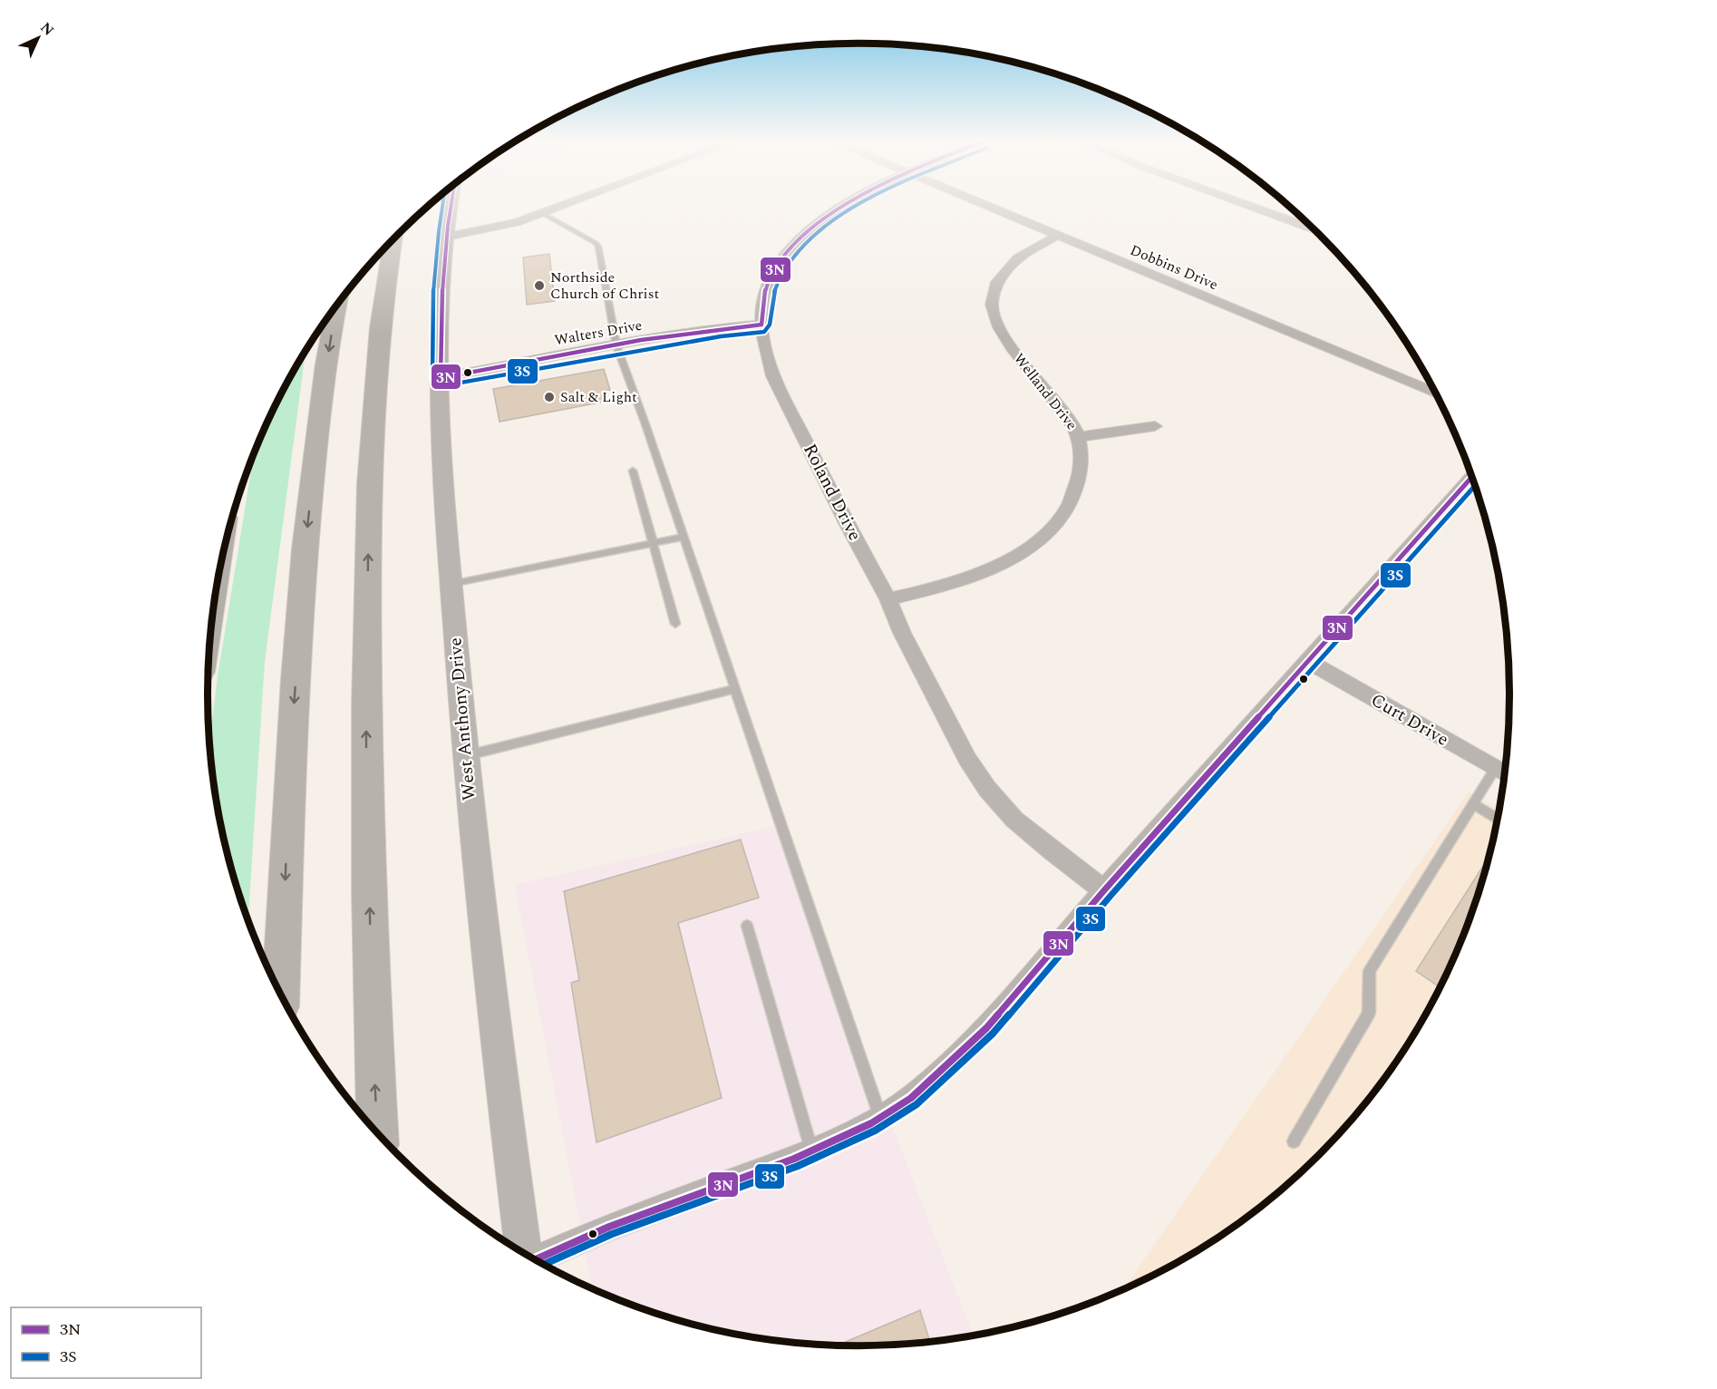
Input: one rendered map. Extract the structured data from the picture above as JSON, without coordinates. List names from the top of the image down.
{
  "streets": {
    "street": [
      "Dobbins Drive",
      "Walters Drive",
      "Welland Drive",
      "Roland Drive",
      "West Anthony Drive",
      "Curt Drive"
    ]
  },
  "crossings": [
    ["Dobbins Drive", "Welland Drive"],
    ["Walters Drive", "Roland Drive"],
    ["Walters Drive", "West Anthony Drive"],
    ["Welland Drive", "Roland Drive"]
  ],
  "places": ["Northside Church of Christ", "Salt & Light"],
  "lines": ["transit line 3N", "transit line 3S"],
  "legend": ["3N", "3S"],
  "north": "top right"
}
